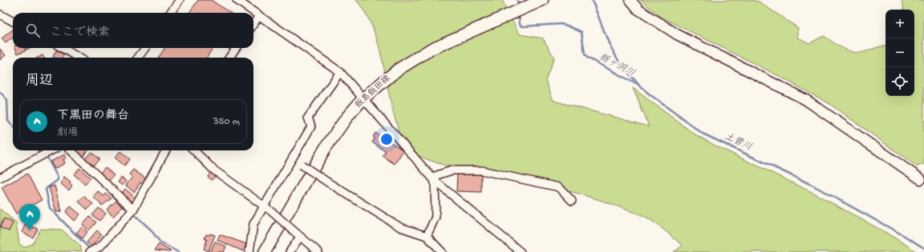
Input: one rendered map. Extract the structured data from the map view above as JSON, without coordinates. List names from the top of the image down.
{
  "streets": {
    "main road": ["飯島飯田線"]
  },
  "water": ["栃ヶ洞川", "土曽川"],
  "page": {
    "map_buttons": ["+", "−"],
    "search": "ここで検索",
    "heading": "周辺",
    "list": [
      {
        "mark": "A",
        "name": "下黒田の舞台",
        "note": "劇場",
        "value": "350 m"
      }
    ],
    "pins": "A"
  }
}
